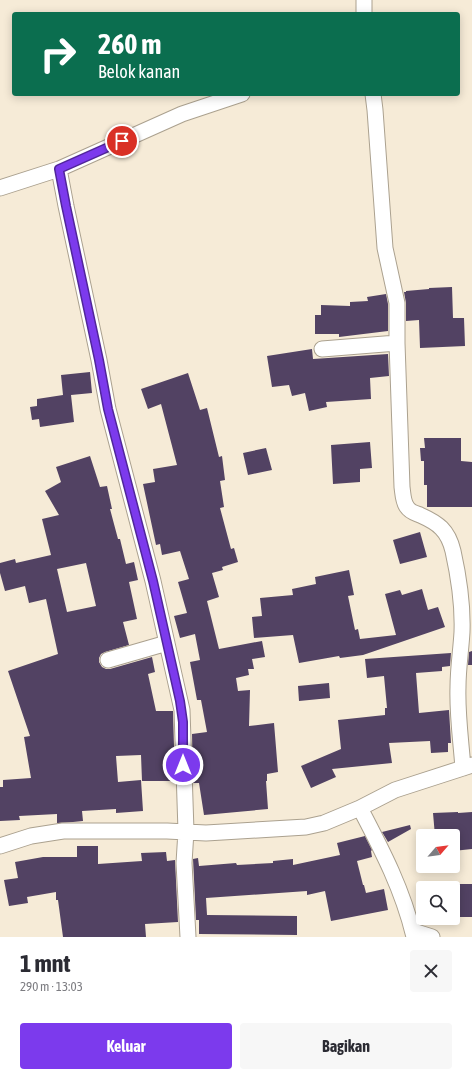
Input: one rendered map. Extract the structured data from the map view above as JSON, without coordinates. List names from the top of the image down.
{
  "north": "top right",
  "page": {
    "turn": ["260 m", "Belok kanan"],
    "heading": ["1 mnt", "290 m · 13:03"],
    "buttons": ["Keluar", "Bagikan"]
  }
}
